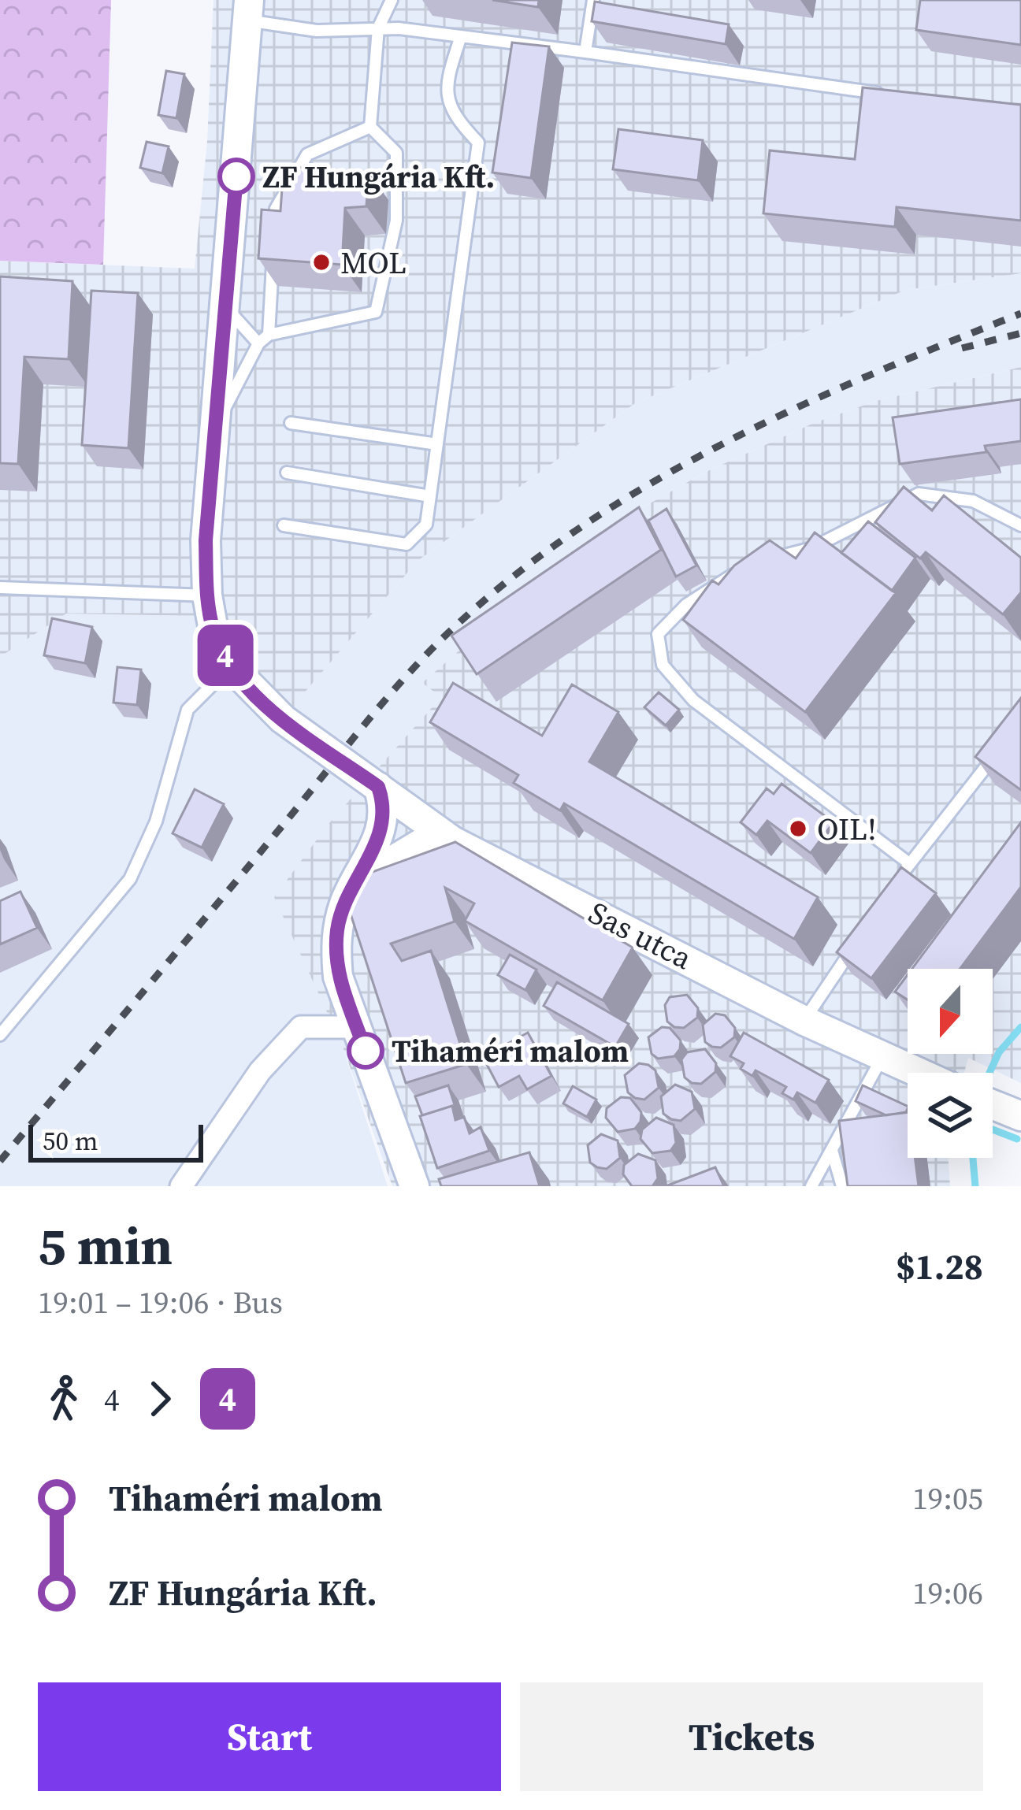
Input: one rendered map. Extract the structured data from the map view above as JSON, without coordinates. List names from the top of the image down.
{
  "streets": {
    "main road": ["Sas utca"]
  },
  "places": [
    "ZF Hungária Kft.",
    "MOL",
    "OIL!",
    "Tihaméri malom"
  ],
  "lines": ["bus line 4"],
  "scale_bar": "50 m",
  "north": "bottom",
  "page": {
    "on_map": "4",
    "scale": "50 m",
    "heading": ["5 min", "19:01 – 19:06 · Bus", "$1.28"],
    "legs": ["4", "4"],
    "list": [
      {
        "name": "Tihaméri malom",
        "value": "19:05"
      },
      {
        "name": "ZF Hungária Kft.",
        "value": "19:06"
      }
    ],
    "buttons": ["Start", "Tickets"]
  }
}
